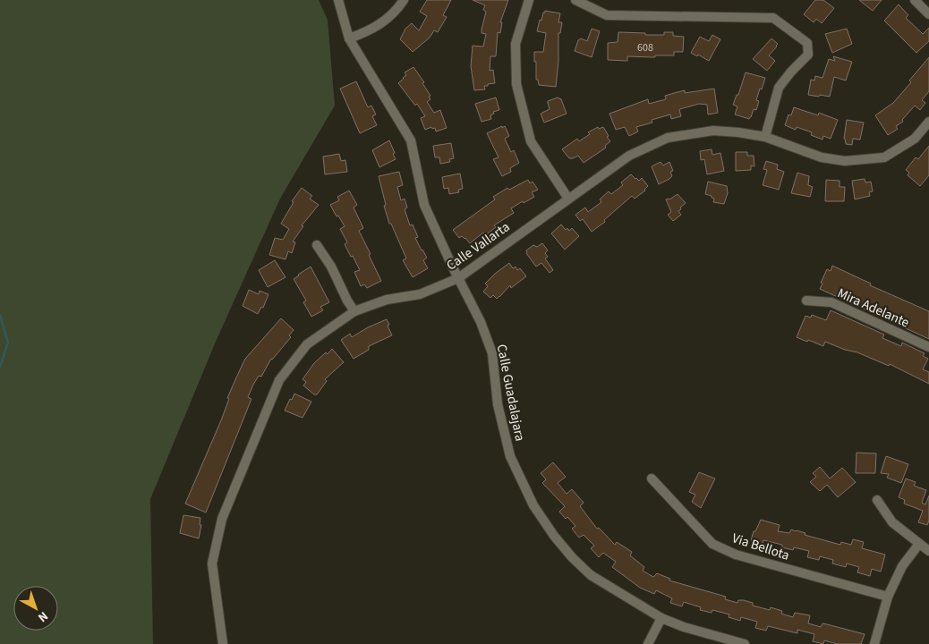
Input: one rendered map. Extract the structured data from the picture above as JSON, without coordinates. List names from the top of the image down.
{
  "streets": {
    "street": [
      "Calle Vallarta",
      "Mira Adelante",
      "Calle Guadalajara",
      "Via Bellota"
    ]
  },
  "crossings": [
    ["Calle Vallarta", "Calle Guadalajara"]
  ],
  "house_numbers": ["608"],
  "north": "bottom right"
}
